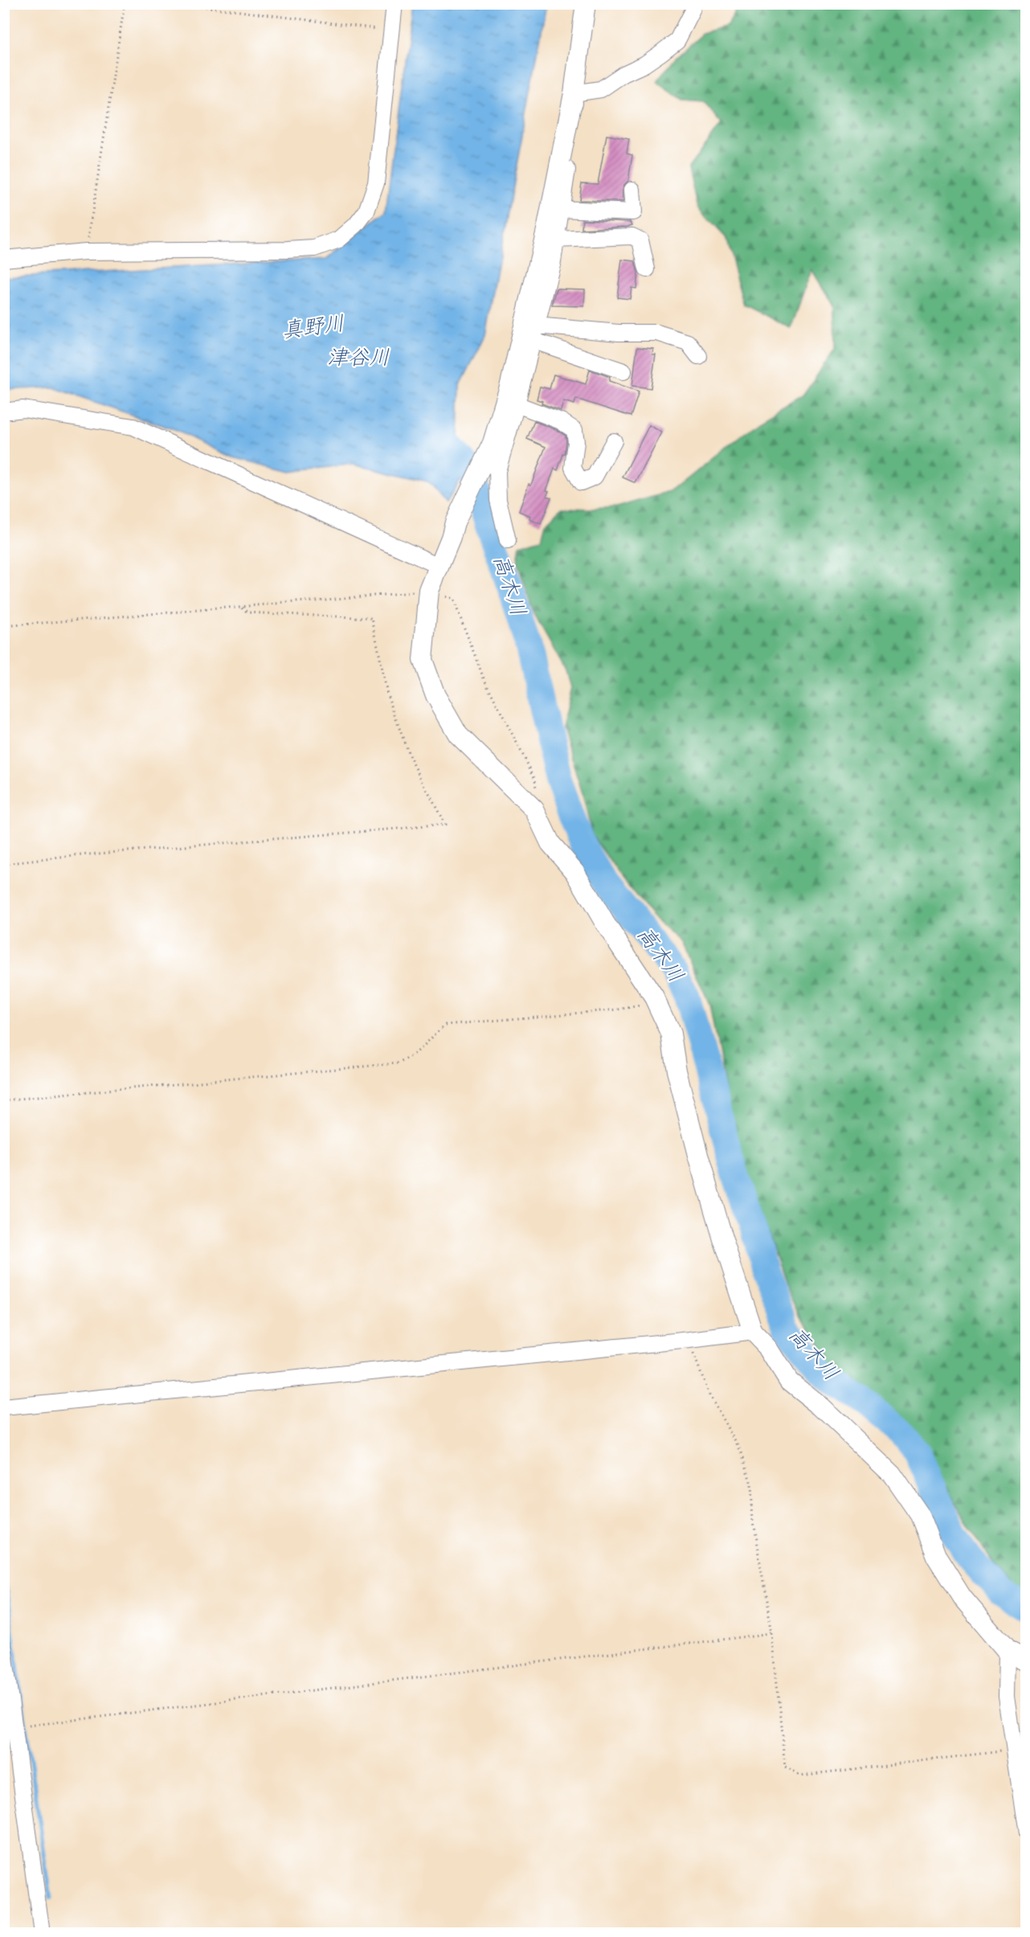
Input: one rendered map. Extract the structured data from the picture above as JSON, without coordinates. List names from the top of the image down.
{
  "water": ["真野川", "津谷川", "高木川"]
}
